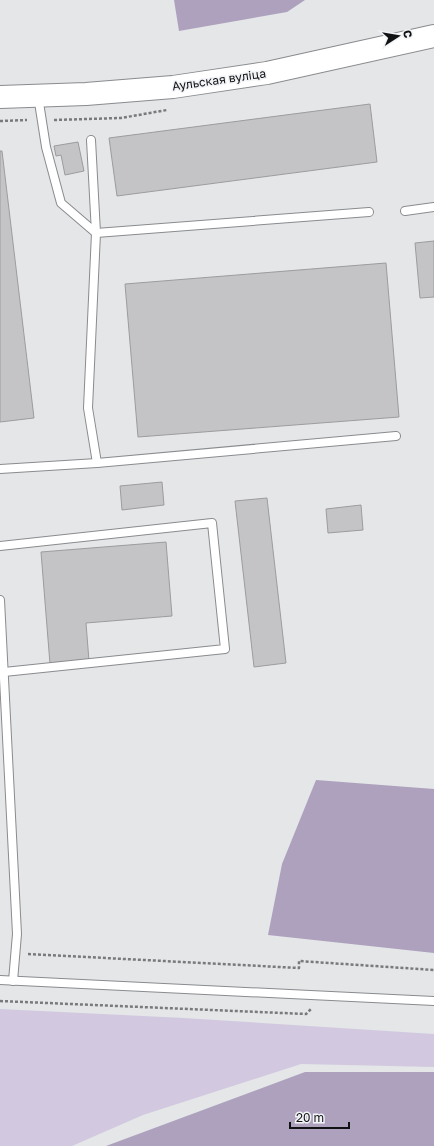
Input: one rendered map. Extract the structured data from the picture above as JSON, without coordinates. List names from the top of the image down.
{
  "streets": {
    "street": ["Аульская вуліца"]
  },
  "scale_bar": "20 m",
  "north": "right"
}
